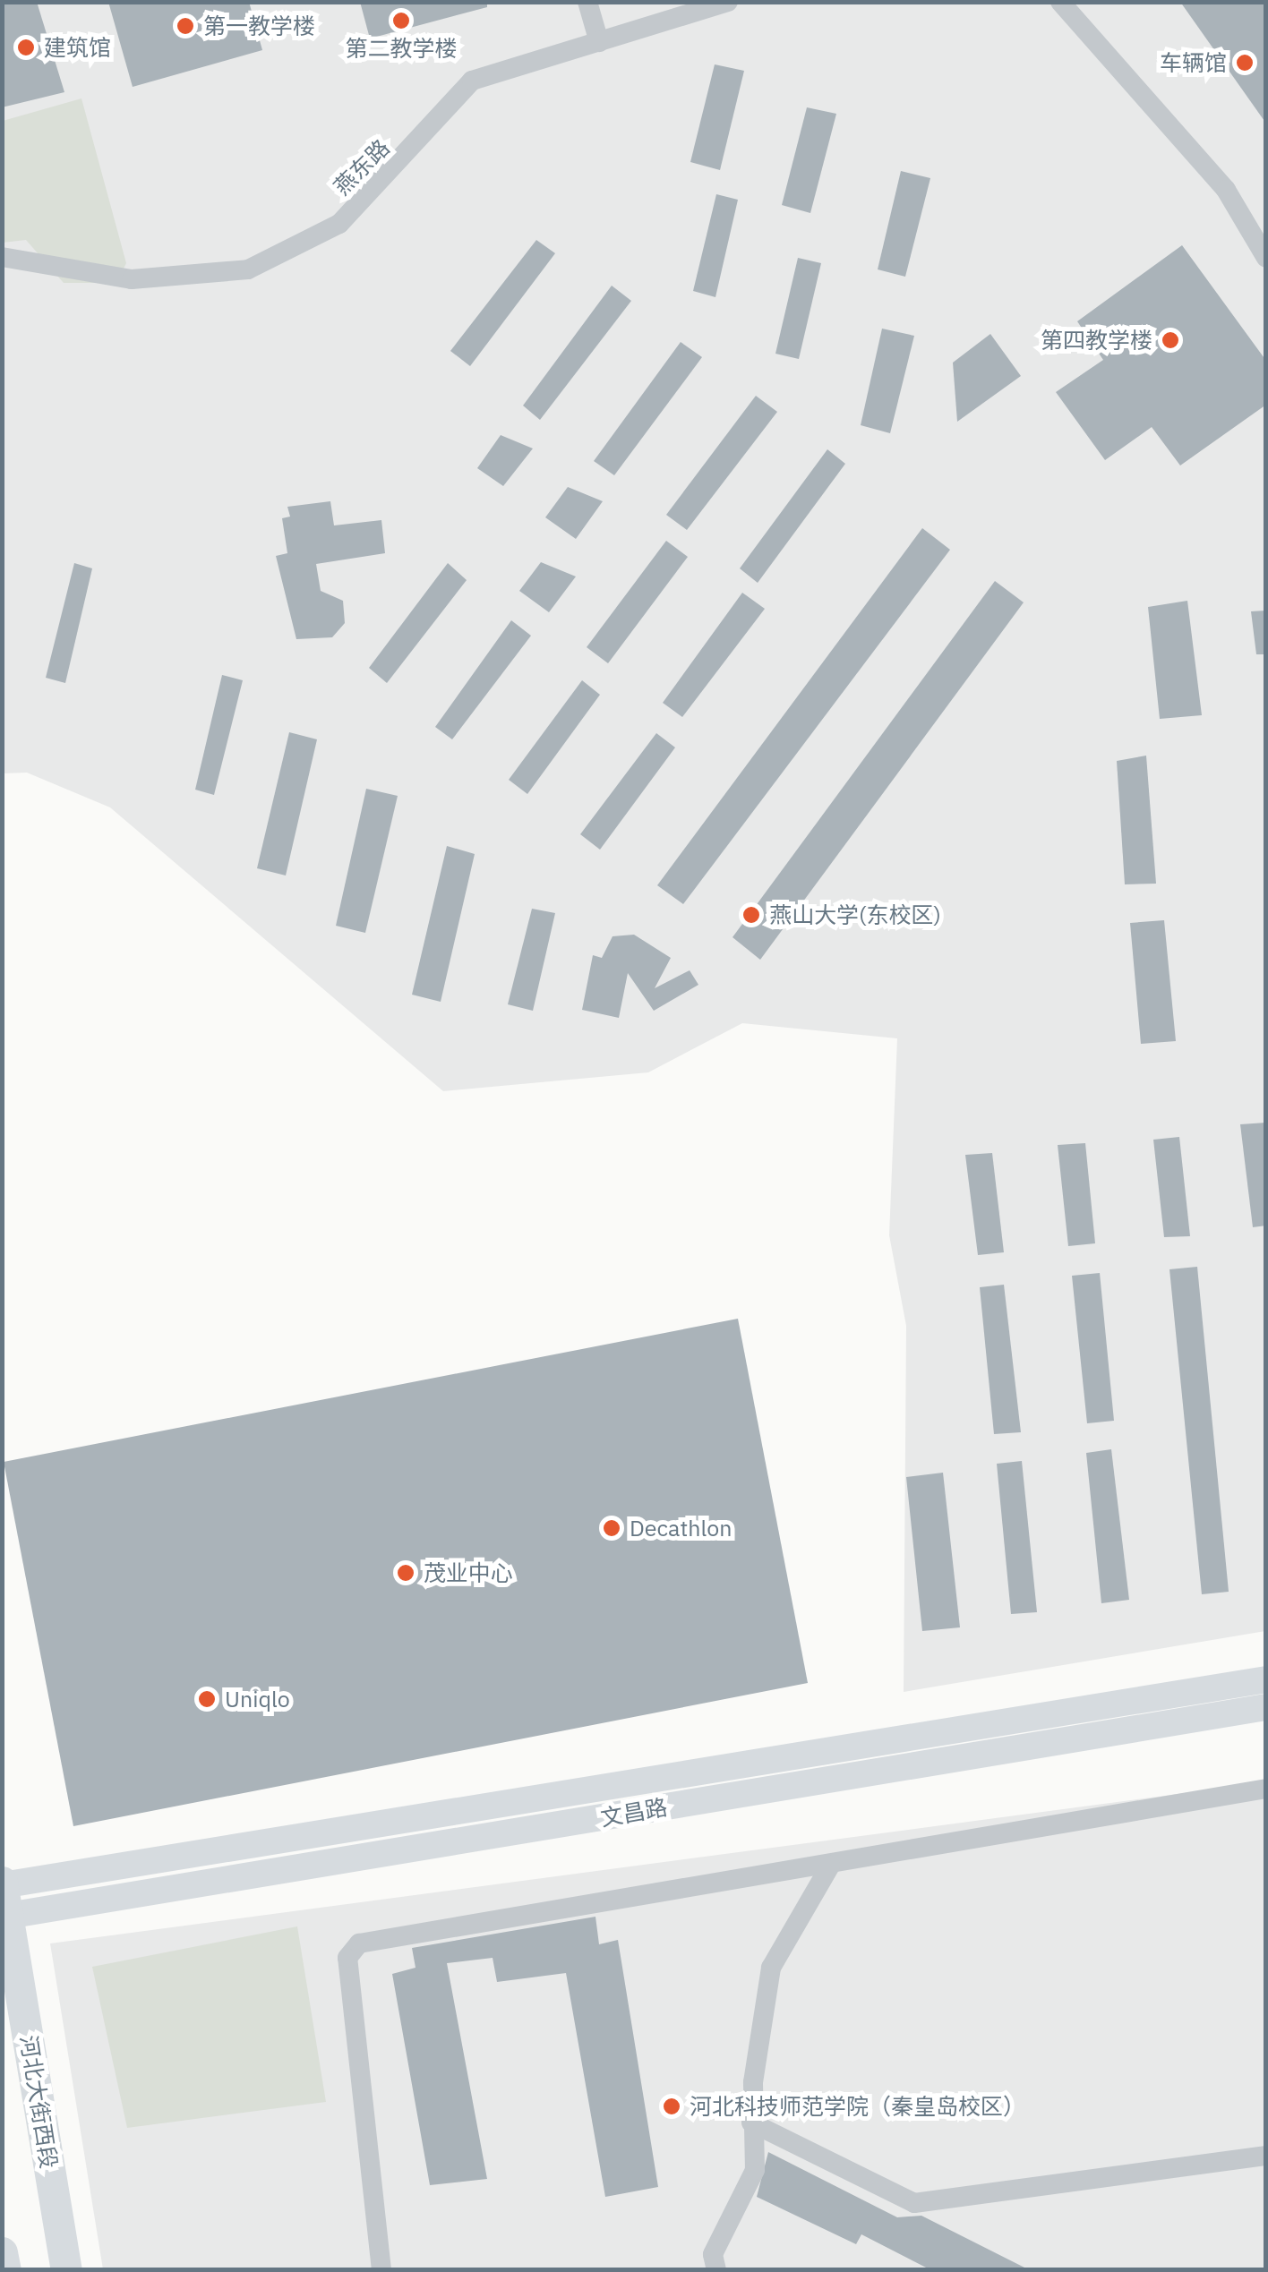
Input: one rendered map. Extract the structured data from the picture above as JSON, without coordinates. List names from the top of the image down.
{
  "streets": {
    "highway": ["河北大街西段"],
    "main road": ["文昌路"],
    "street": ["燕东路"]
  },
  "crossings": [
    ["文昌路", "河北大街西段"]
  ],
  "places": [
    "第二教学楼",
    "第一教学楼",
    "建筑馆",
    "车辆馆",
    "第四教学楼",
    "燕山大学(东校区)",
    "Decathlon",
    "茂业中心",
    "Uniqlo",
    "河北科技师范学院（秦皇岛校区）"
  ]
}
